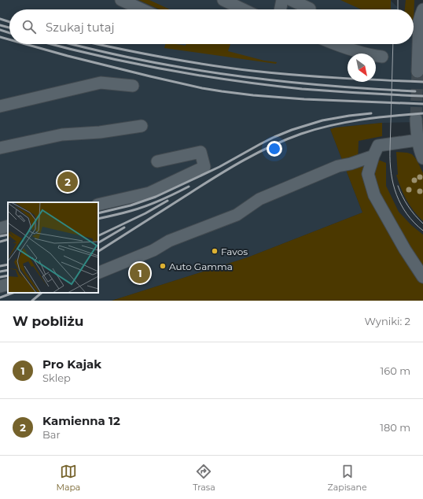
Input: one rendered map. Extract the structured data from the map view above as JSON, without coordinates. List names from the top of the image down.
{
  "places": ["Favos", "Auto Gamma"],
  "north": "bottom right",
  "page": {
    "search": "Szukaj tutaj",
    "pins": ["2", "1"],
    "heading": ["W pobliżu", "Wyniki: 2"],
    "list": [
      {
        "mark": "1",
        "name": "Pro Kajak",
        "note": "Sklep",
        "value": "160 m"
      },
      {
        "mark": "2",
        "name": "Kamienna 12",
        "note": "Bar",
        "value": "180 m"
      }
    ],
    "nav": ["Mapa", "Trasa", "Zapisane"]
  }
}
